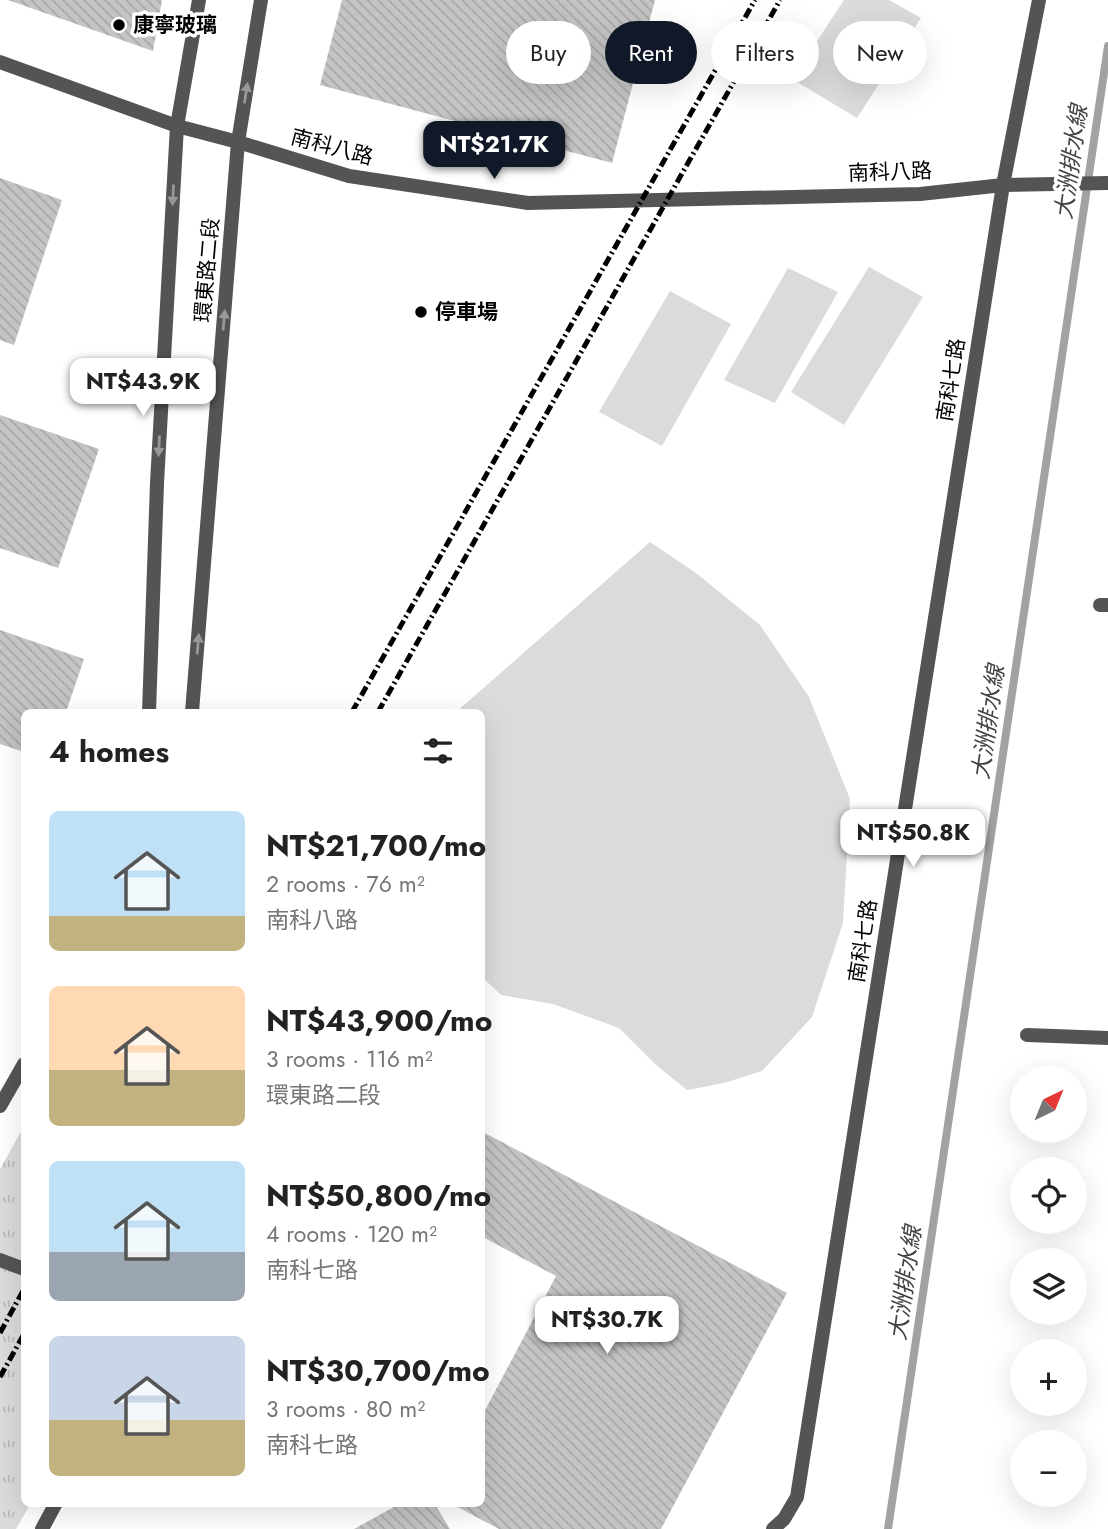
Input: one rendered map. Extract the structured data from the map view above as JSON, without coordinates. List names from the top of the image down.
{
  "streets": {
    "street": ["南科八路", "環東路二段", "南科七路"]
  },
  "crossings": [
    ["南科八路", "環東路二段"],
    ["南科八路", "南科七路"]
  ],
  "water": ["大洲排水線"],
  "places": ["康寧玻璃", "停車場"],
  "north": "top right",
  "page": {
    "chip": [
      "Buy",
      "Rent",
      "Filters",
      "New"
    ],
    "price": [
      "NT$21.7K",
      "NT$43.9K",
      "NT$50.8K",
      "NT$30.7K"
    ],
    "heading": "4 homes",
    "list": [
      {
        "name": "NT$21,700/mo",
        "note": "2 rooms · 76 m² · 南科八路"
      },
      {
        "name": "NT$43,900/mo",
        "note": "3 rooms · 116 m² · 環東路二段"
      },
      {
        "name": "NT$50,800/mo",
        "note": "4 rooms · 120 m² · 南科七路"
      },
      {
        "name": "NT$30,700/mo",
        "note": "3 rooms · 80 m² · 南科七路"
      }
    ],
    "map_buttons": ["+", "−"]
  }
}
